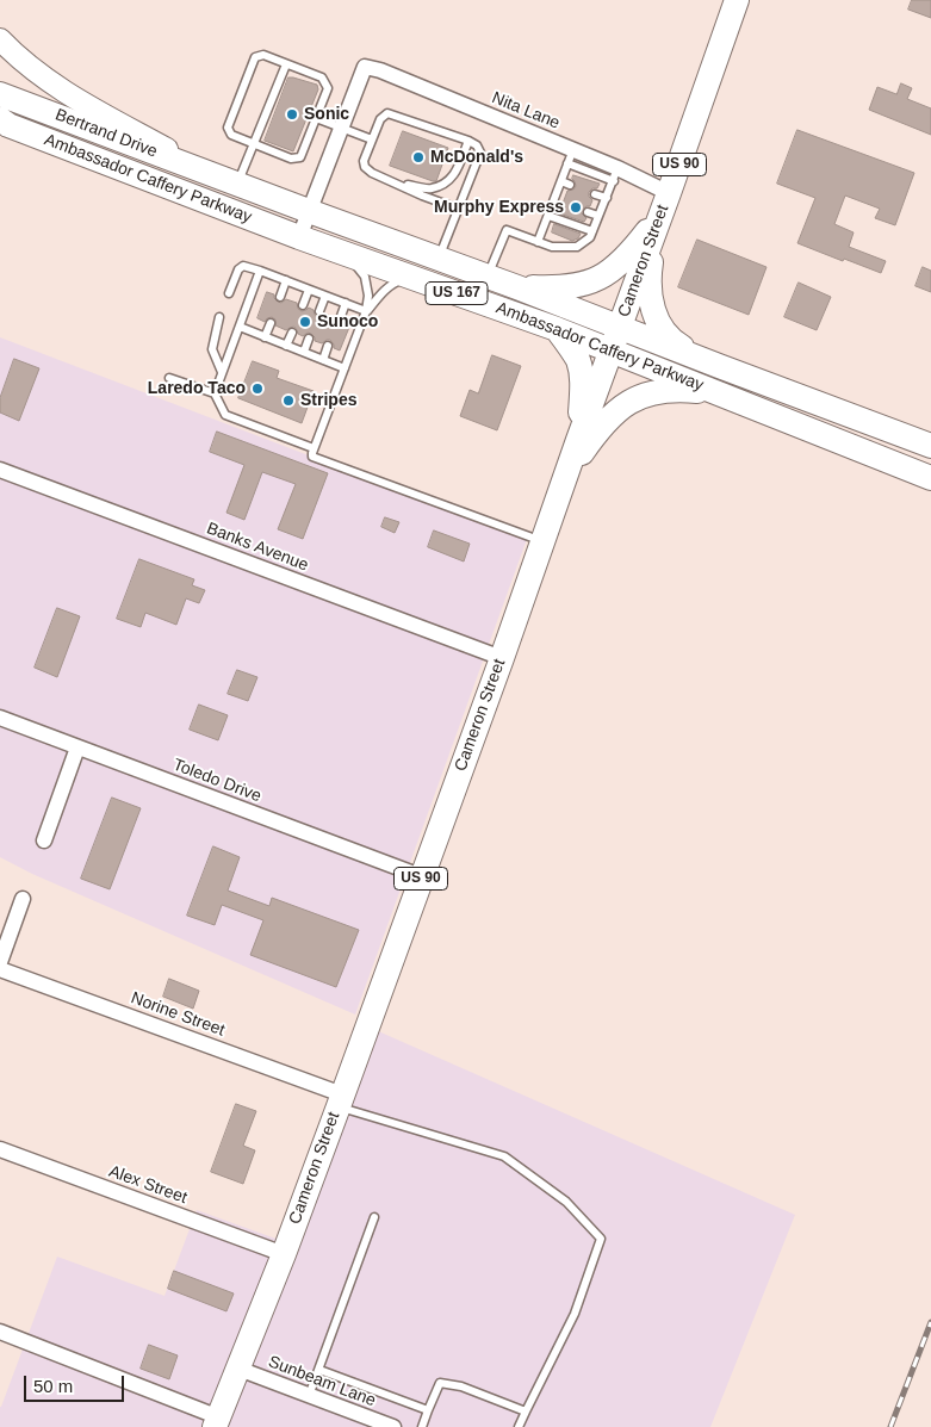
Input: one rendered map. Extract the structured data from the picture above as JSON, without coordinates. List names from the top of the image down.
{
  "streets": {
    "main road": [
      "Bertrand Drive",
      "US 90",
      "Ambassador Caffery Parkway",
      "Cameron Street",
      "US 167"
    ],
    "street": [
      "Nita Lane",
      "Banks Avenue",
      "Toledo Drive",
      "Norine Street",
      "Alex Street",
      "Sunbeam Lane"
    ]
  },
  "crossings": [
    ["Nita Lane", "Cameron Street"],
    ["Bertrand Drive", "Ambassador Caffery Parkway"],
    ["Ambassador Caffery Parkway", "Cameron Street"],
    ["Cameron Street", "Banks Avenue"],
    ["Cameron Street", "Toledo Drive"],
    ["Cameron Street", "Norine Street"],
    ["Cameron Street", "Alex Street"],
    ["Cameron Street", "Sunbeam Lane"]
  ],
  "places": [
    "Sonic",
    "McDonald's",
    "Murphy Express",
    "Sunoco",
    "Laredo Taco",
    "Stripes"
  ],
  "scale_bar": "50 m"
}
